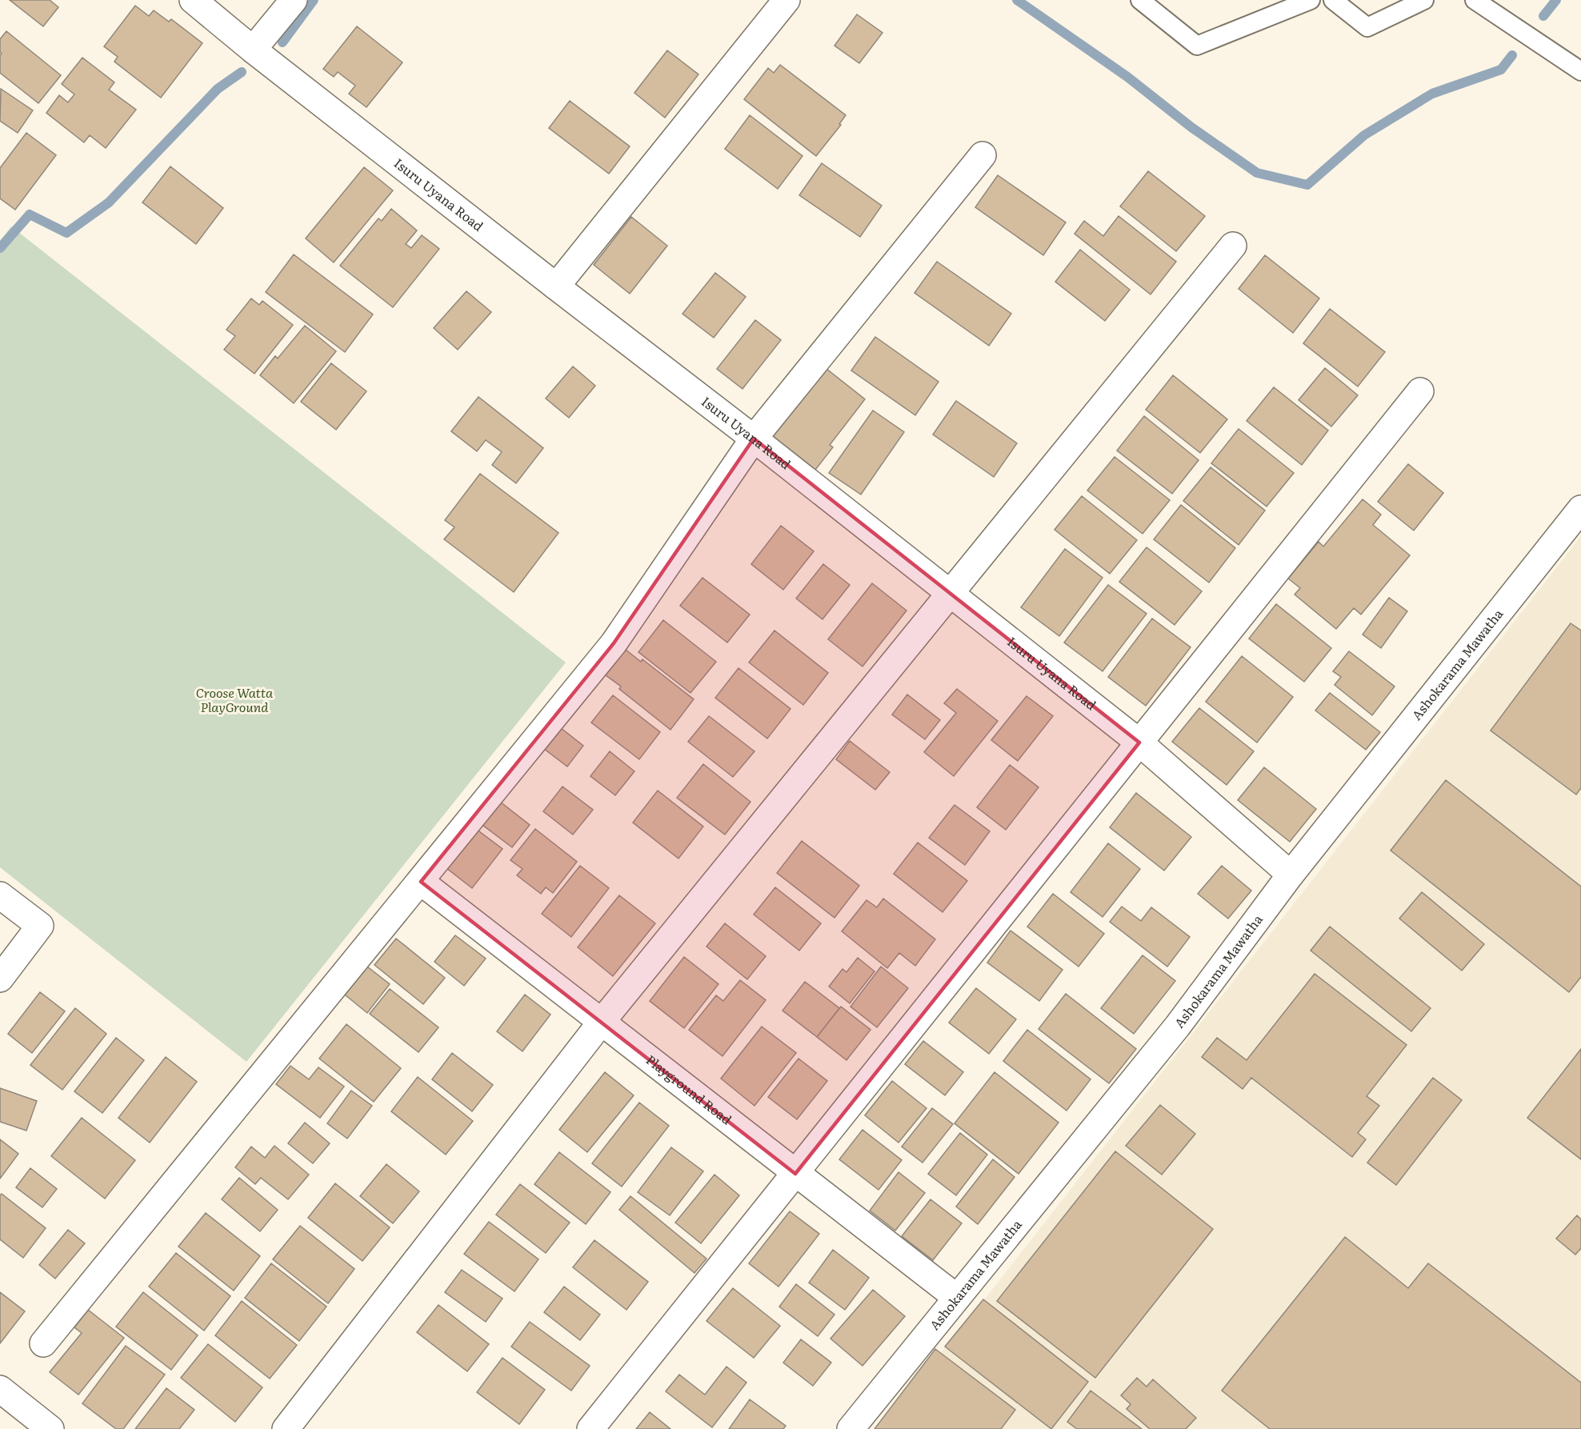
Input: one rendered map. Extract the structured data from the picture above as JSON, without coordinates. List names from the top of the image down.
{
  "streets": {
    "street": ["Isuru Uyana Road", "Ashokarama Mawatha", "Playground Road"]
  },
  "crossings": [
    ["Isuru Uyana Road", "Ashokarama Mawatha"],
    ["Ashokarama Mawatha", "Playground Road"]
  ],
  "parks": ["Croose Watta PlayGround"]
}
